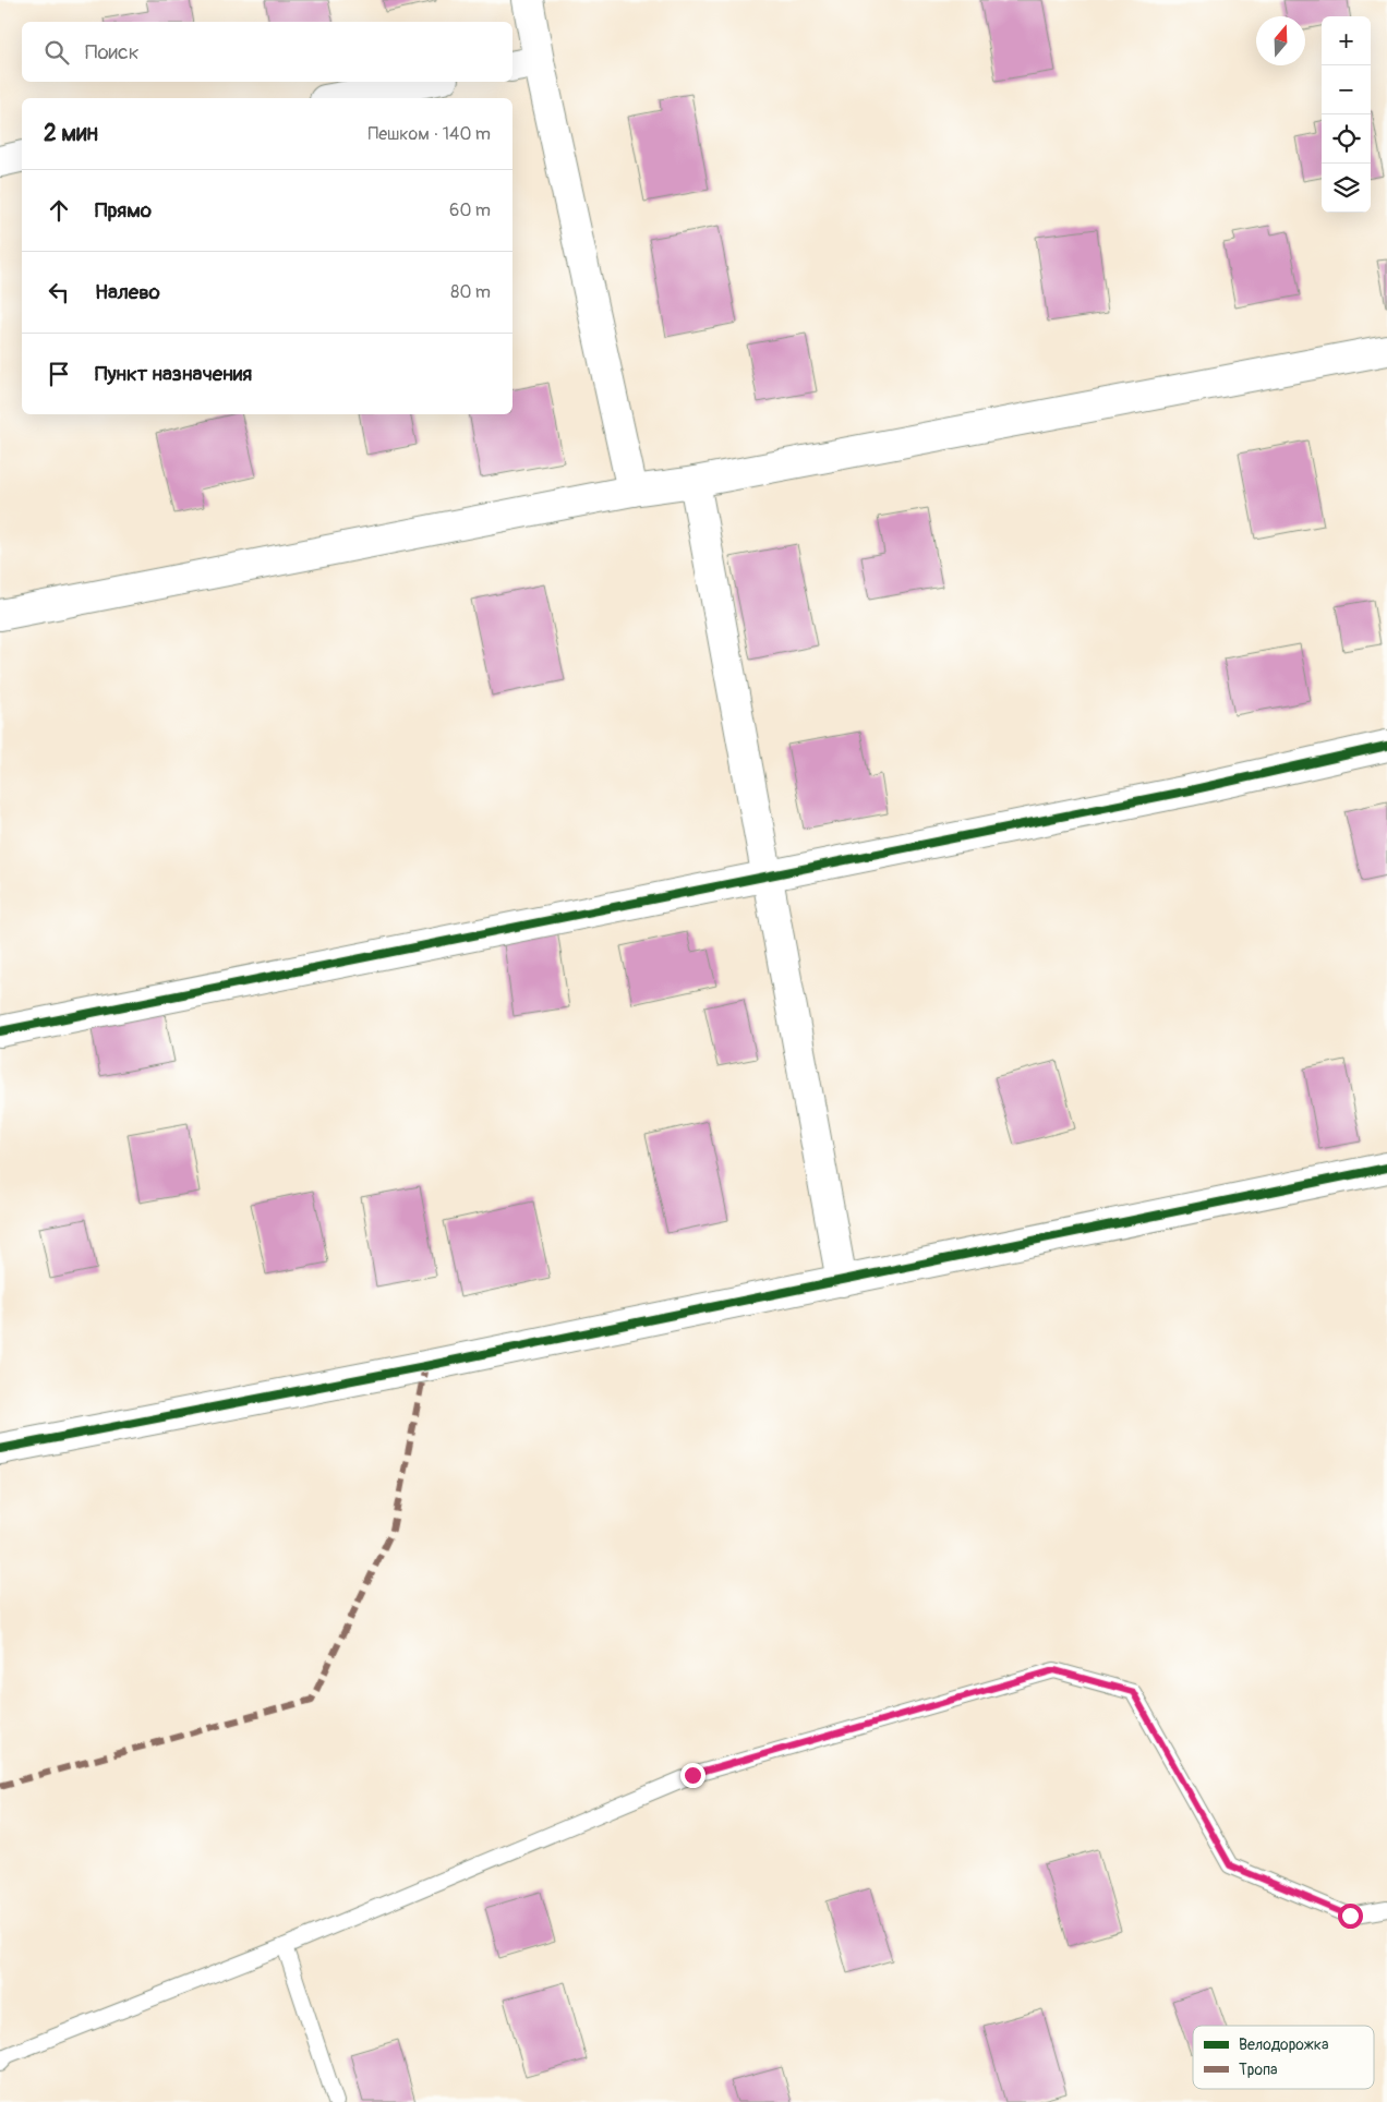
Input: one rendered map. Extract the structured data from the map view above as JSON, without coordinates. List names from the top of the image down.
{
  "legend": ["Велодорожка", "Тропа"],
  "north": "top",
  "page": {
    "map_buttons": ["+", "−"],
    "search": "Поиск",
    "heading": ["2 мин", "Пешком · 140 m"],
    "list": [
      ["Прямо", "60 m"],
      ["Налево", "80 m"],
      "Пункт назначения"
    ]
  }
}
